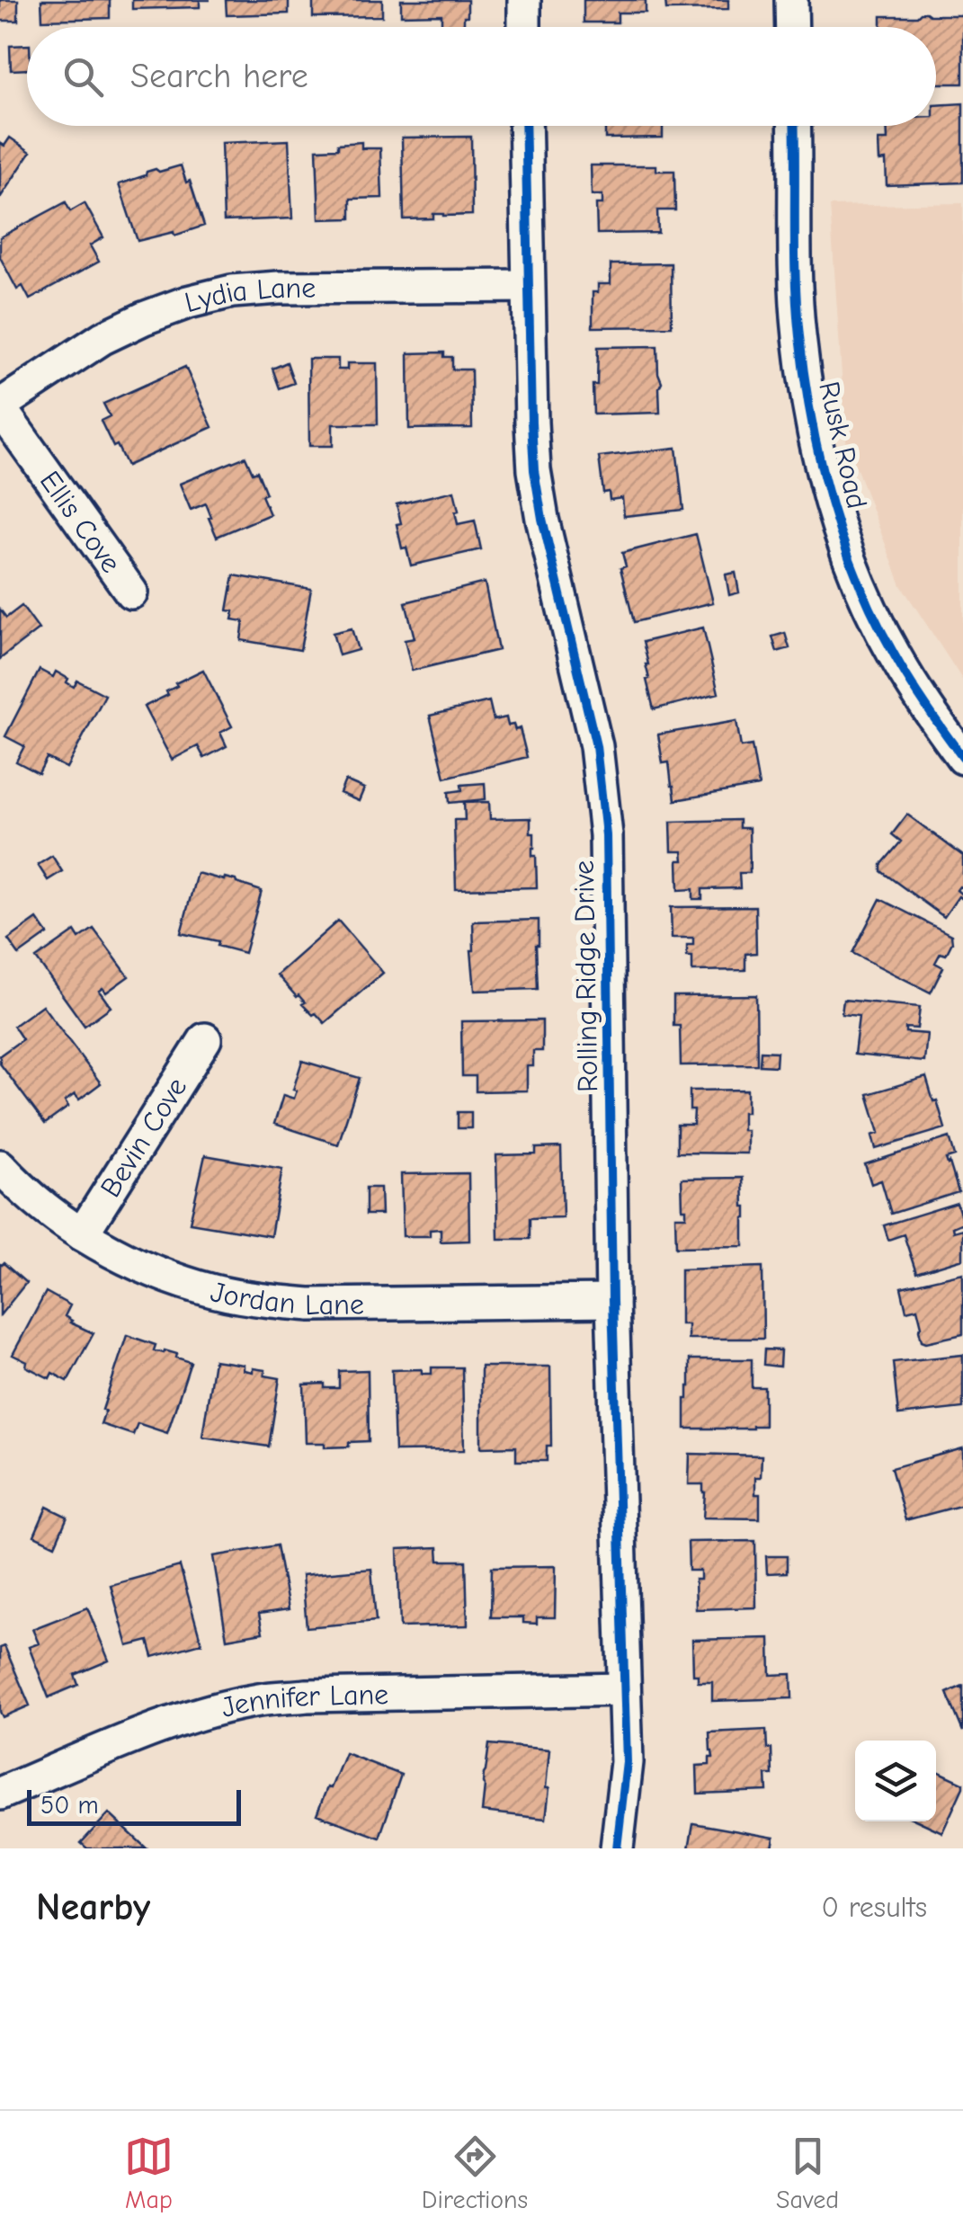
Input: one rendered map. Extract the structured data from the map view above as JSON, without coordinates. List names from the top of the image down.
{
  "streets": {
    "street": [
      "Lydia Lane",
      "Rusk Road",
      "Ellis Cove",
      "Rolling Ridge Drive",
      "Bevin Cove",
      "Jordan Lane",
      "Jennifer Lane"
    ]
  },
  "crossings": [
    ["Lydia Lane", "Ellis Cove"],
    ["Lydia Lane", "Rolling Ridge Drive"],
    ["Rolling Ridge Drive", "Jordan Lane"],
    ["Rolling Ridge Drive", "Jennifer Lane"],
    ["Bevin Cove", "Jordan Lane"]
  ],
  "scale_bar": "50 m",
  "page": {
    "search": "Search here",
    "scale": "50 m",
    "heading": ["Nearby", "0 results"],
    "nav": ["Map", "Directions", "Saved"]
  }
}
